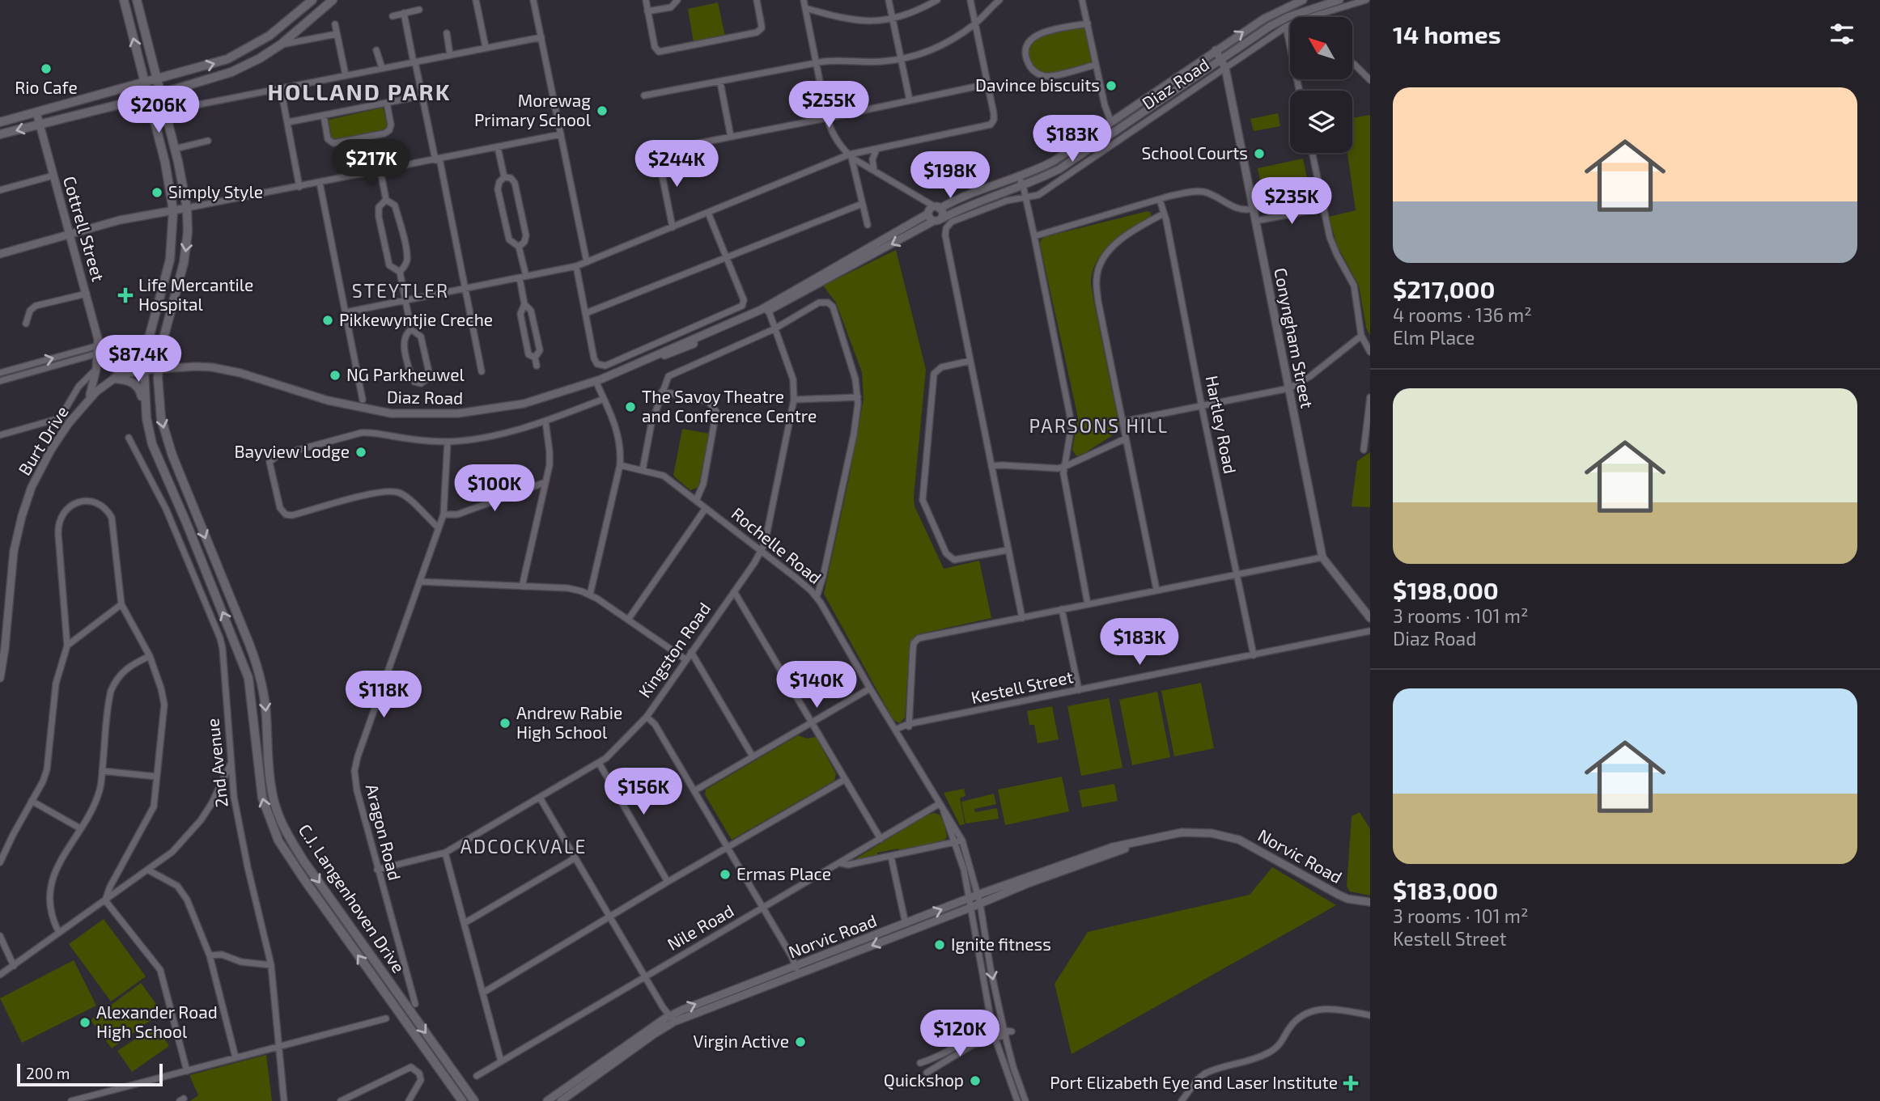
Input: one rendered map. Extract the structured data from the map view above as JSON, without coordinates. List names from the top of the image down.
{
  "streets": {
    "main road": ["C.J. Langenhoven Drive"],
    "street": [
      "Diaz Road",
      "Cottrell Street",
      "Conyngham Street",
      "Hartley Road",
      "Burt Drive",
      "Rochelle Road",
      "Kingston Road",
      "Kestell Street",
      "2nd Avenue",
      "Aragon Road",
      "Norvic Road",
      "Nile Road"
    ]
  },
  "crossings": [
    ["Diaz Road", "Conyngham Street"],
    ["Diaz Road", "Burt Drive"],
    ["Diaz Road", "Kingston Road"],
    ["Diaz Road", "C.J. Langenhoven Drive"],
    ["Cottrell Street", "Burt Drive"],
    ["Hartley Road", "Kestell Street"],
    ["Burt Drive", "C.J. Langenhoven Drive"],
    ["Rochelle Road", "Kingston Road"],
    ["Rochelle Road", "Kestell Street"],
    ["Rochelle Road", "Norvic Road"],
    ["Rochelle Road", "Nile Road"],
    ["Kingston Road", "Aragon Road"]
  ],
  "districts": [
    "HOLLAND PARK",
    "STEYTLER",
    "PARSONS HILL",
    "ADCOCKVALE"
  ],
  "places": {
    "other": [
      "Rio Cafe",
      "Davince biscuits",
      "Morewag Primary School",
      "School Courts",
      "Simply Style",
      "Pikkewyntjie Creche",
      "NG Parkheuwel",
      "The Savoy Theatre and Conference Centre",
      "Bayview Lodge",
      "Andrew Rabie High School",
      "Ermas Place",
      "Ignite fitness",
      "Alexander Road High School",
      "Virgin Active",
      "Quickshop"
    ],
    "health": ["Life Mercantile Hospital", "Port Elizabeth Eye and Laser Institute"]
  },
  "scale_bar": "200 m",
  "north": "top left",
  "page": {
    "heading": "14 homes",
    "list": [
      {
        "name": "$217,000",
        "note": "4 rooms · 136 m² · Elm Place"
      },
      {
        "name": "$198,000",
        "note": "3 rooms · 101 m² · Diaz Road"
      },
      {
        "name": "$183,000",
        "note": "3 rooms · 101 m² · Kestell Street"
      }
    ],
    "price": [
      "$255K",
      "$206K",
      "$183K",
      "$217K",
      "$244K",
      "$198K",
      "$235K",
      "$87.4K",
      "$100K",
      "$183K",
      "$140K",
      "$118K",
      "$156K",
      "$120K"
    ],
    "scale": "200 m"
  }
}
